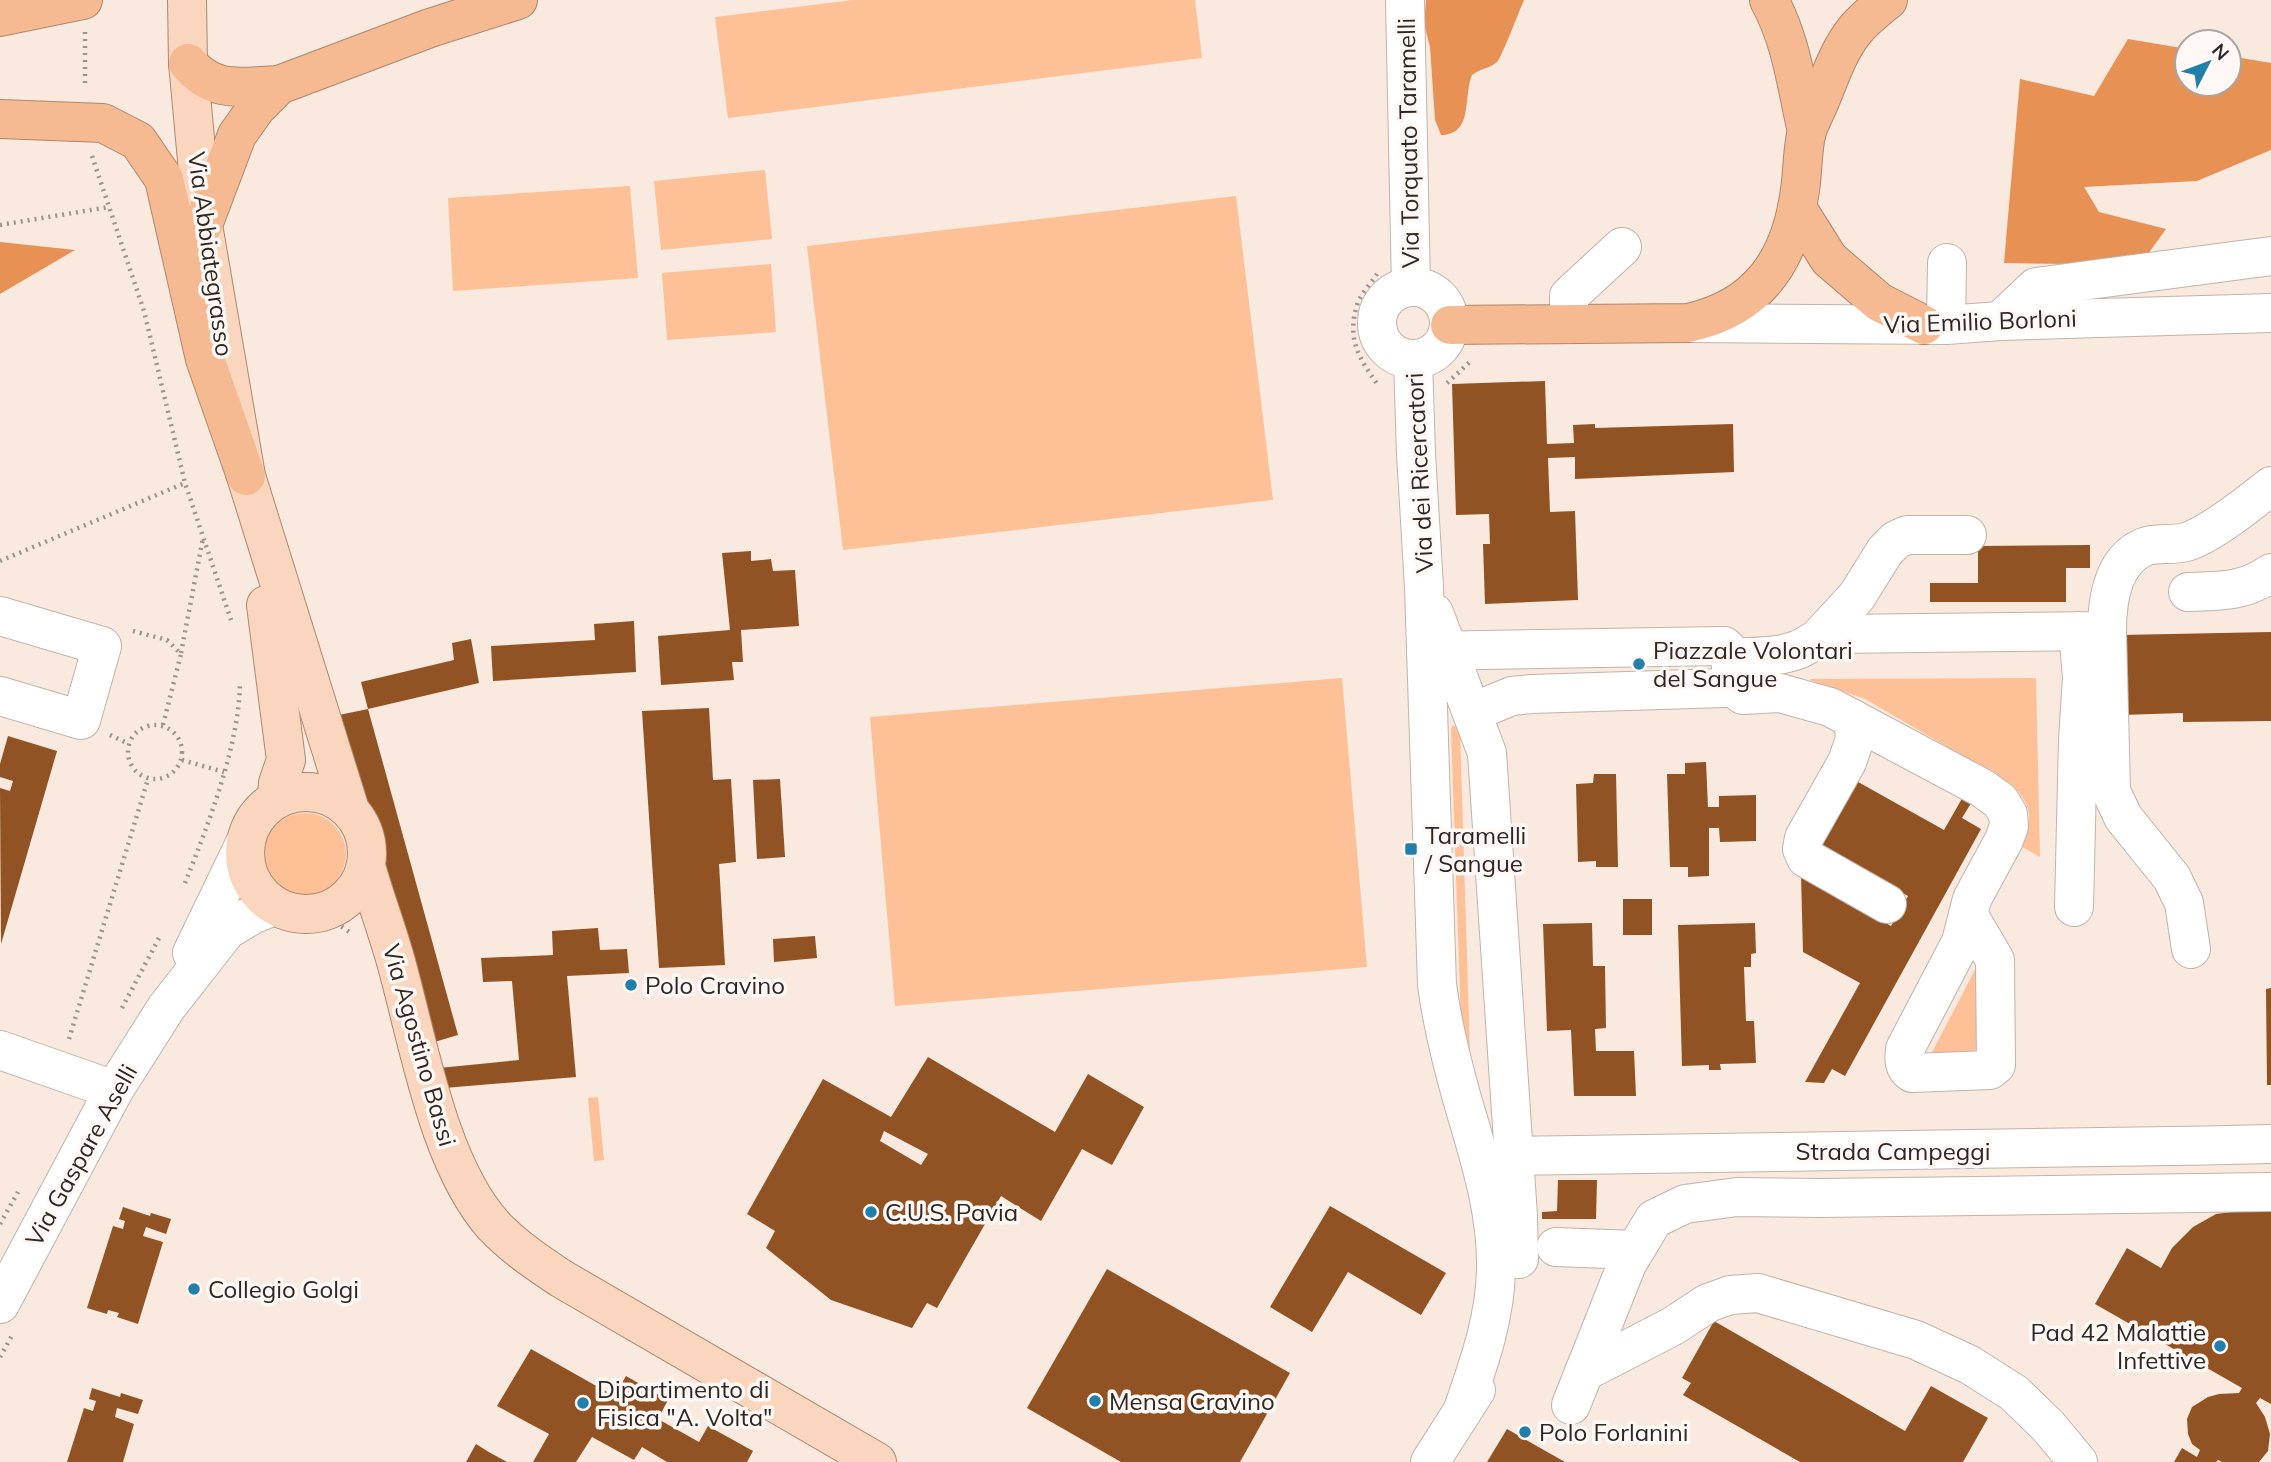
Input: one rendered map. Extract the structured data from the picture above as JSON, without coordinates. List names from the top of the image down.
{
  "streets": {
    "main road": ["Via Abbiategrasso", "Via Agostino Bassi"],
    "street": [
      "Via Torquato Taramelli",
      "Via Emilio Borloni",
      "Via dei Ricercatori",
      "Strada Campeggi",
      "Via Gaspare Aselli"
    ]
  },
  "crossings": [
    ["Via Torquato Taramelli", "Via dei Ricercatori"],
    ["Via Abbiategrasso", "Via Agostino Bassi"],
    ["Via Abbiategrasso", "Via Gaspare Aselli"],
    ["Via Agostino Bassi", "Via Gaspare Aselli"]
  ],
  "places": {
    "other": [
      "Piazzale Volontari del Sangue",
      "Polo Cravino",
      "C.U.S. Pavia",
      "Collegio Golgi",
      "Pad 42 Malattie Infettive",
      "Mensa Cravino",
      "Dipartimento di Fisica \"A. Volta\"",
      "Polo Forlanini"
    ],
    "transit": ["Taramelli / Sangue"]
  },
  "north": "top right"
}
